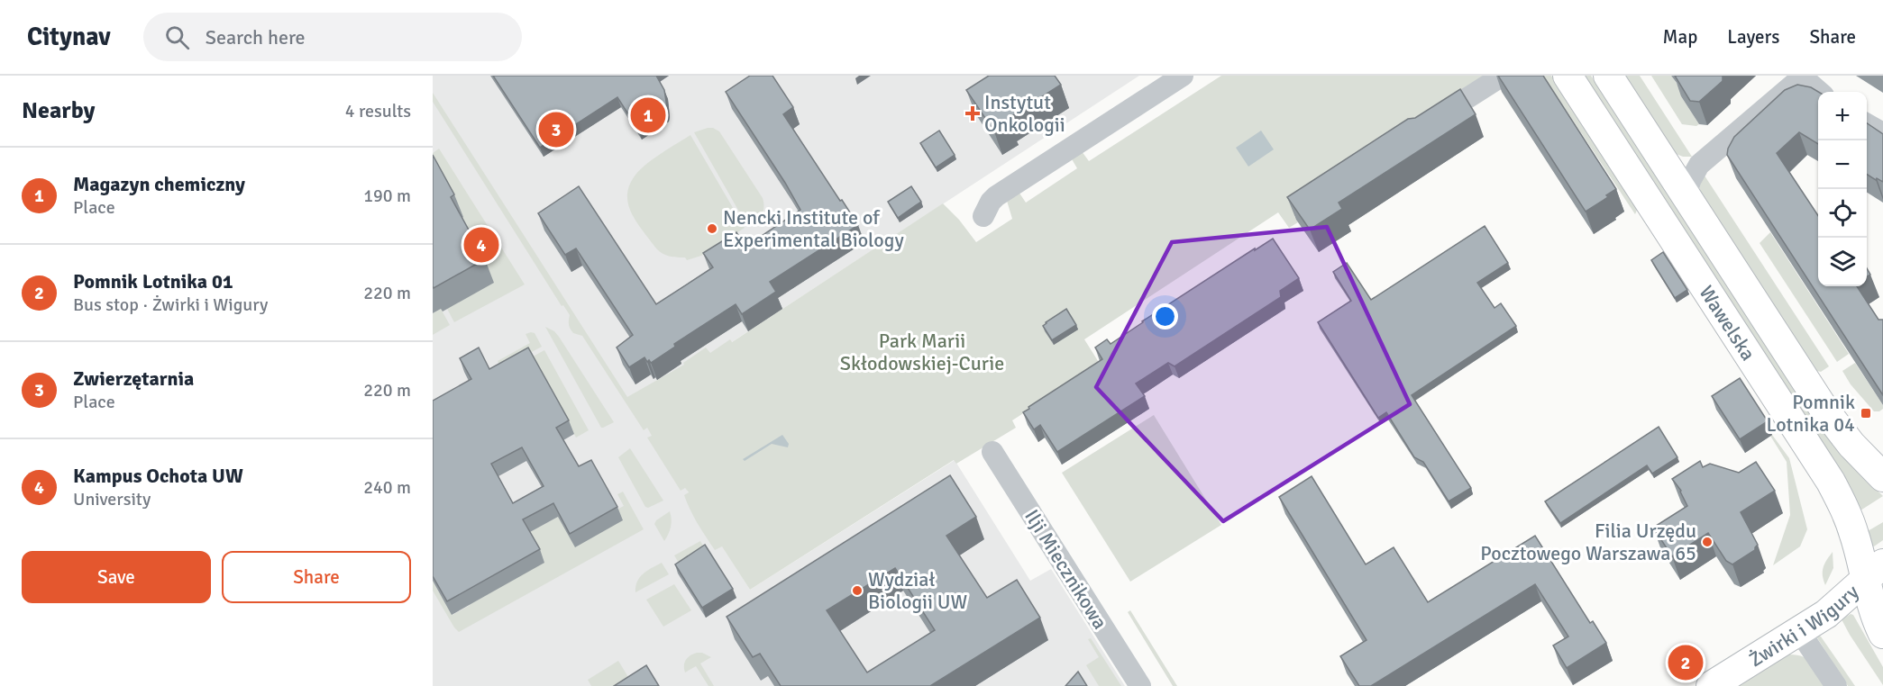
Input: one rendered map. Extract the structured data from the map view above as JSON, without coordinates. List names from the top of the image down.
{
  "streets": {
    "main road": ["Wawelska", "Żwirki i Wigury"],
    "street": ["Ilji Miecznikowa"]
  },
  "crossings": [
    ["Wawelska", "Żwirki i Wigury"]
  ],
  "parks": ["Park Marii Skłodowskiej-Curie"],
  "places": {
    "health": ["Instytut Onkologii"],
    "other": ["Nencki Institute of Experimental Biology", "Filia Urzędu Pocztowego Warszawa 65", "Wydział Biologii UW"],
    "transit": ["Pomnik Lotnika 04"]
  },
  "page": {
    "header": "Citynav",
    "search": "Search here",
    "nav": ["Map", "Layers", "Share"],
    "heading": ["Nearby", "4 results"],
    "map_buttons": ["+", "−"],
    "pins": [
      "1",
      "3",
      "4",
      "2"
    ],
    "list": [
      {
        "mark": "1",
        "name": "Magazyn chemiczny",
        "note": "Place",
        "value": "190 m"
      },
      {
        "mark": "2",
        "name": "Pomnik Lotnika 01",
        "note": "Bus stop · Żwirki i Wigury",
        "value": "220 m"
      },
      {
        "mark": "3",
        "name": "Zwierzętarnia",
        "note": "Place",
        "value": "220 m"
      },
      {
        "mark": "4",
        "name": "Kampus Ochota UW",
        "note": "University",
        "value": "240 m"
      }
    ],
    "buttons": ["Save", "Share"]
  }
}
